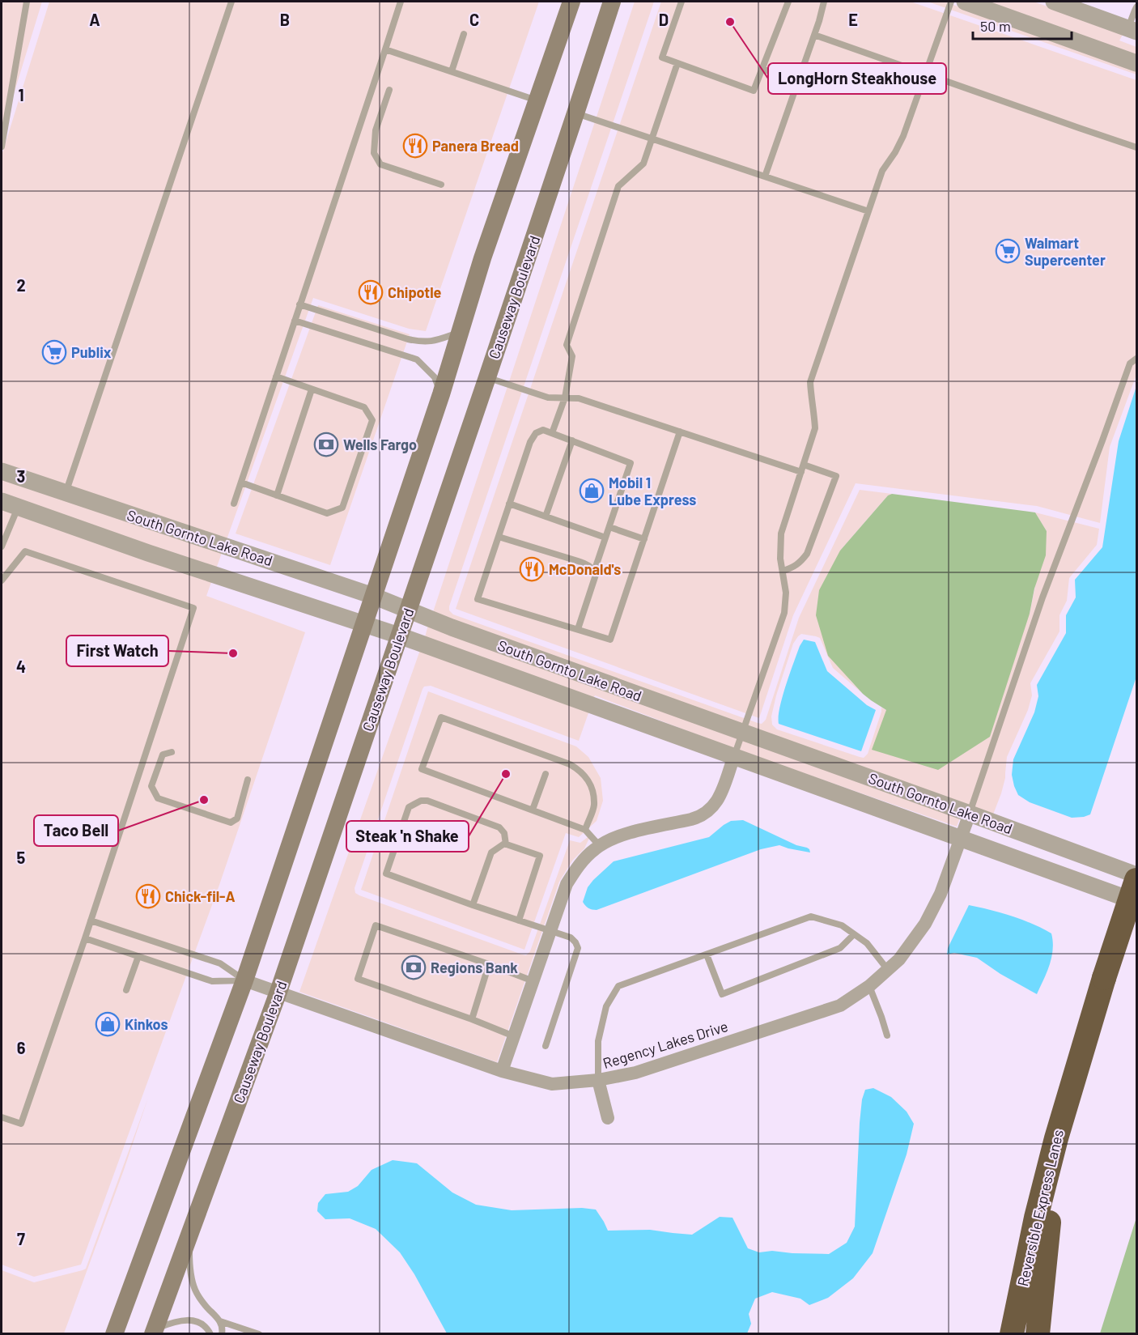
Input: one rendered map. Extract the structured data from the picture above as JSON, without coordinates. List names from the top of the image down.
{
  "streets": {
    "highway": ["Reversible Express Lanes"],
    "main road": ["Causeway Boulevard"],
    "street": ["South Gornto Lake Road", "Regency Lakes Drive"]
  },
  "crossings": [
    ["Causeway Boulevard", "South Gornto Lake Road"],
    ["Causeway Boulevard", "Regency Lakes Drive"],
    ["South Gornto Lake Road", "Regency Lakes Drive"]
  ],
  "places": {
    "other": [
      "LongHorn Steakhouse",
      "First Watch",
      "Steak 'n Shake",
      "Taco Bell"
    ],
    "restaurant": [
      "Panera Bread",
      "Chipotle",
      "McDonald's",
      "Chick-fil-A"
    ],
    "supermarket": ["Walmart Supercenter", "Publix"],
    "bank": ["Wells Fargo", "Regions Bank"],
    "shop": ["Mobil 1 Lube Express", "Kinkos"]
  },
  "scale_bar": "50 m",
  "grid": {
    "columns": [
      "A",
      "B",
      "C",
      "D",
      "E"
    ],
    "rows": [
      "1",
      "2",
      "3",
      "4",
      "5",
      "6",
      "7"
    ]
  }
}
